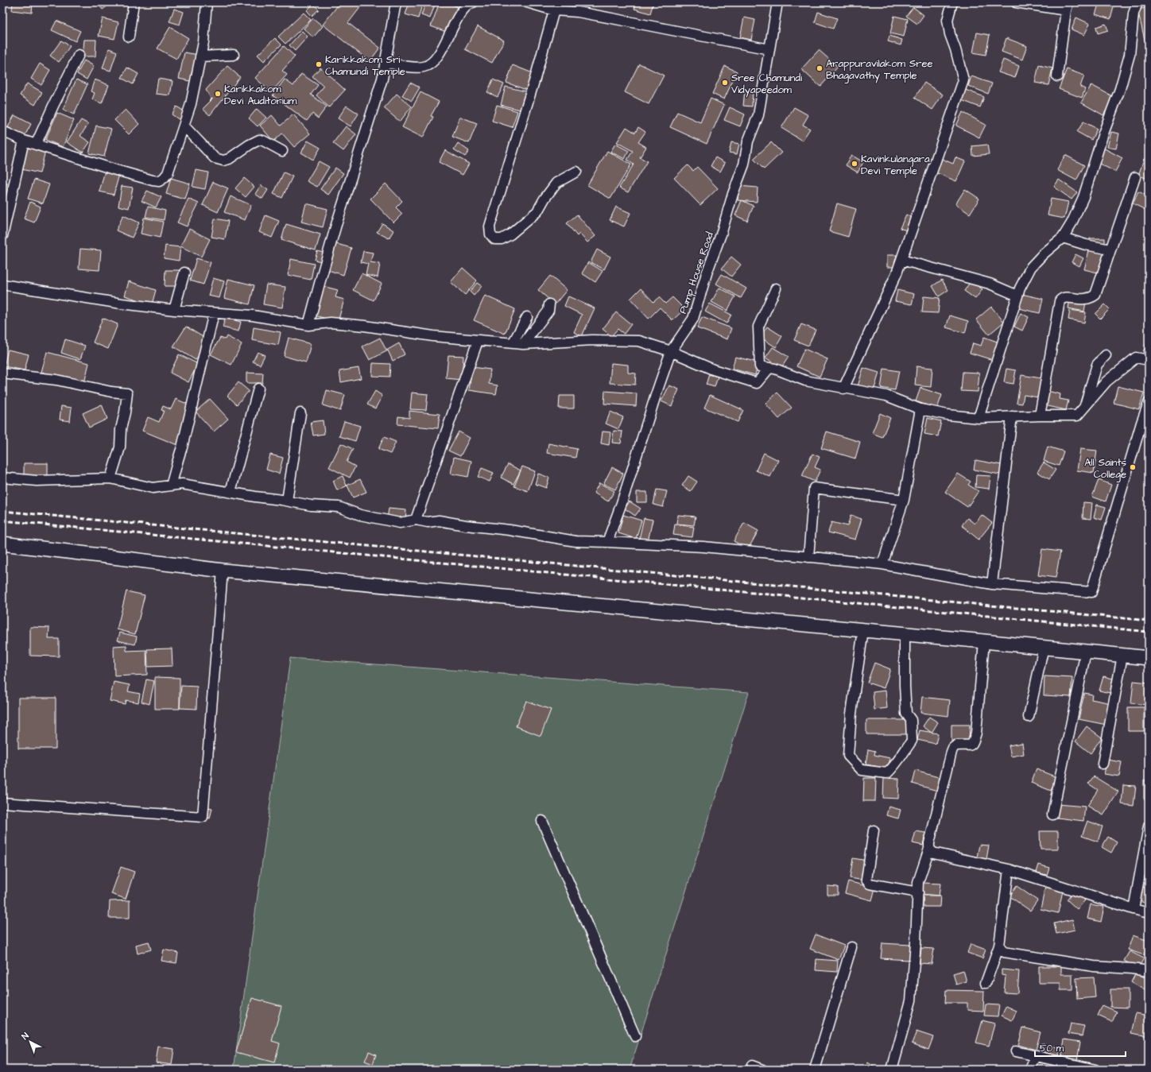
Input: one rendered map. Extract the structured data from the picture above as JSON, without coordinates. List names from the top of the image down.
{
  "streets": {
    "street": ["Pump House Road"]
  },
  "places": [
    "Karikkakom Sri Chamundi Temple",
    "Arappuravilakom Sree Bhagavathy Temple",
    "Sree Chamundi Vidyapeedom",
    "Karikkakom Devi Auditorium",
    "Kavinkulangara Devi Temple",
    "All Saints College"
  ],
  "scale_bar": "50 m",
  "north": "top left"
}
